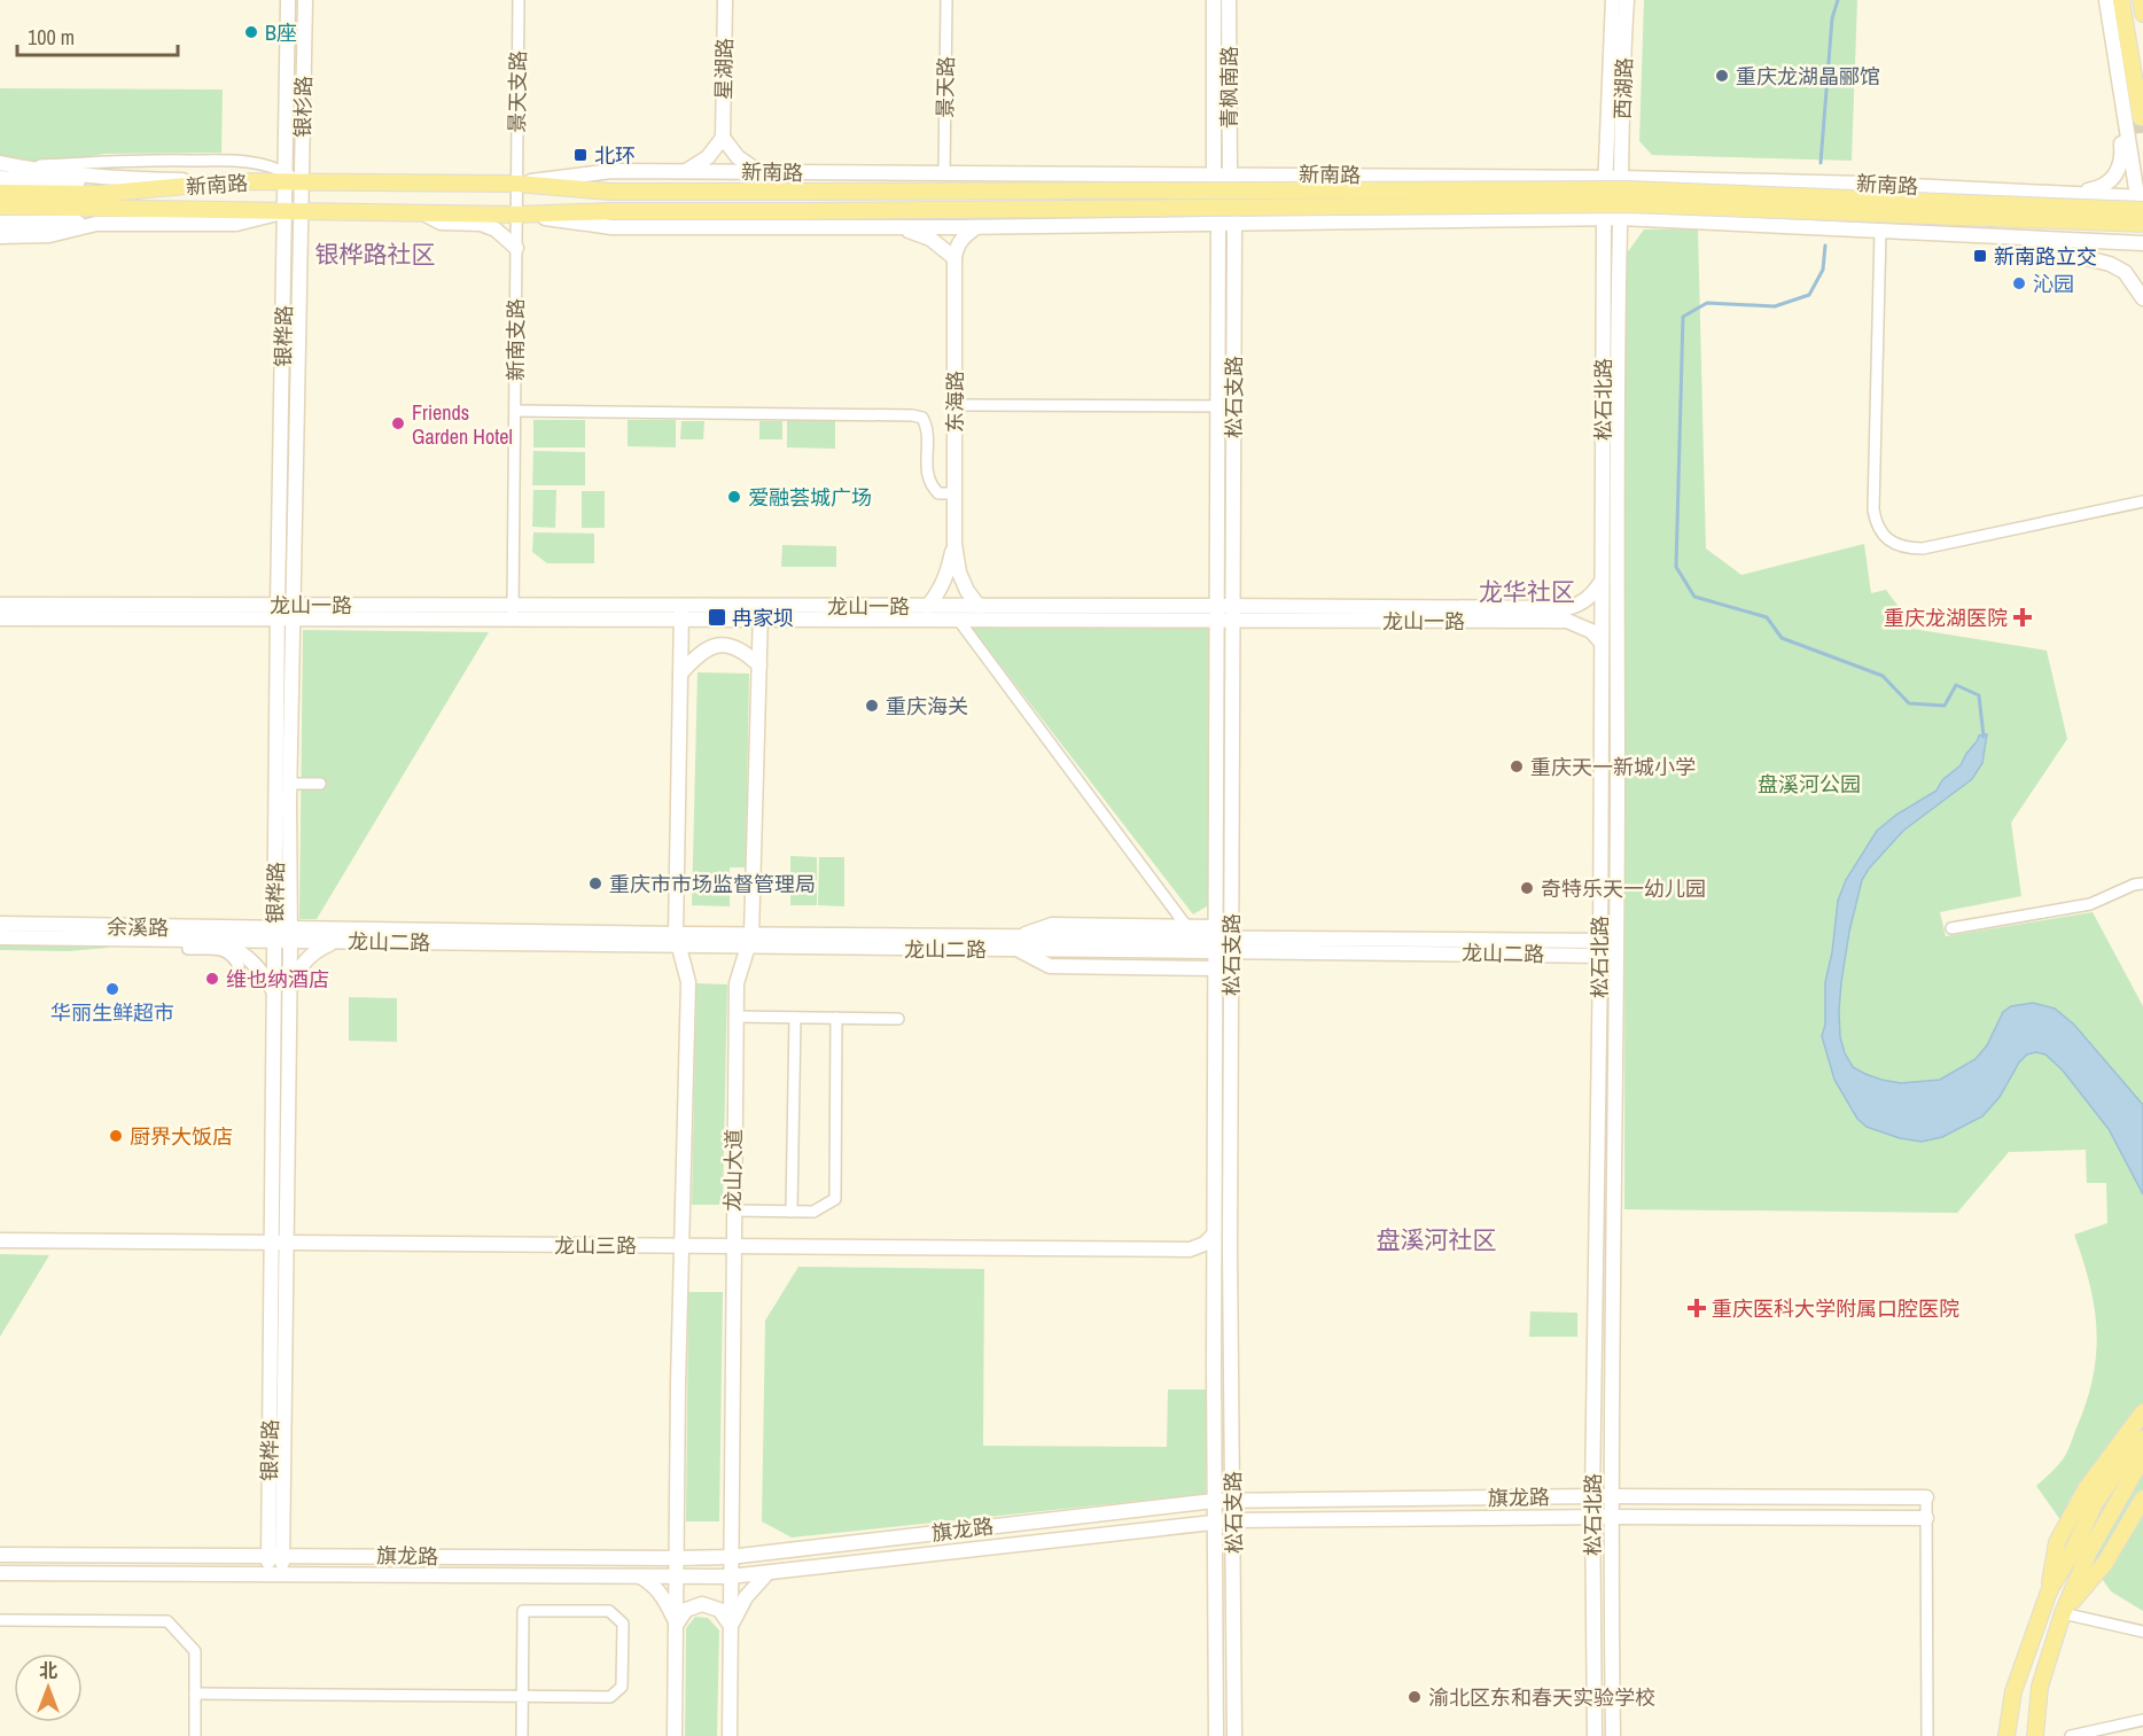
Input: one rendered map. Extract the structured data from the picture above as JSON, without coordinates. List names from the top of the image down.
{
  "streets": {
    "main road": [
      "星湖路",
      "青枫南路",
      "西湖路",
      "银杉路",
      "新南路",
      "银桦路",
      "松石支路",
      "松石北路",
      "东海路",
      "龙山一路",
      "余溪路",
      "龙山二路",
      "龙山大道",
      "龙山三路",
      "旗龙路"
    ],
    "street": ["景天路", "景天支路", "新南支路"]
  },
  "crossings": [
    ["景天路", "新南路"],
    ["青枫南路", "新南路"],
    ["青枫南路", "松石支路"],
    ["西湖路", "新南路"],
    ["西湖路", "松石北路"],
    ["景天支路", "新南路"],
    ["景天支路", "新南支路"],
    ["银杉路", "新南路"],
    ["银杉路", "银桦路"],
    ["新南路", "银桦路"],
    ["新南路", "新南支路"],
    ["新南路", "松石支路"],
    ["新南路", "松石北路"],
    ["银桦路", "龙山一路"],
    ["银桦路", "余溪路"],
    ["银桦路", "龙山二路"],
    ["银桦路", "龙山三路"],
    ["银桦路", "旗龙路"],
    ["新南支路", "龙山一路"],
    ["松石支路", "龙山一路"],
    ["松石支路", "龙山二路"],
    ["松石支路", "旗龙路"],
    ["松石北路", "龙山一路"],
    ["松石北路", "龙山二路"],
    ["松石北路", "旗龙路"],
    ["东海路", "龙山一路"],
    ["龙山一路", "龙山大道"],
    ["余溪路", "龙山二路"],
    ["龙山二路", "龙山大道"],
    ["龙山大道", "龙山三路"],
    ["龙山大道", "旗龙路"]
  ],
  "districts": ["银桦路社区", "龙华社区", "盘溪河社区"],
  "parks": ["盘溪河公园"],
  "places": {
    "other": [
      "B座",
      "重庆龙湖晶郦馆",
      "沁园",
      "Friends Garden Hotel",
      "爱融荟城广场",
      "重庆海关",
      "重庆天一新城小学",
      "重庆市市场监督管理局",
      "奇特乐天一幼儿园",
      "维也纳酒店",
      "华丽生鲜超市",
      "厨界大饭店",
      "渝北区东和春天实验学校"
    ],
    "transit": ["北环", "新南路立交", "冉家坝"],
    "health": ["重庆龙湖医院", "重庆医科大学附属口腔医院"]
  },
  "scale_bar": "100 m",
  "north": "top"
}
